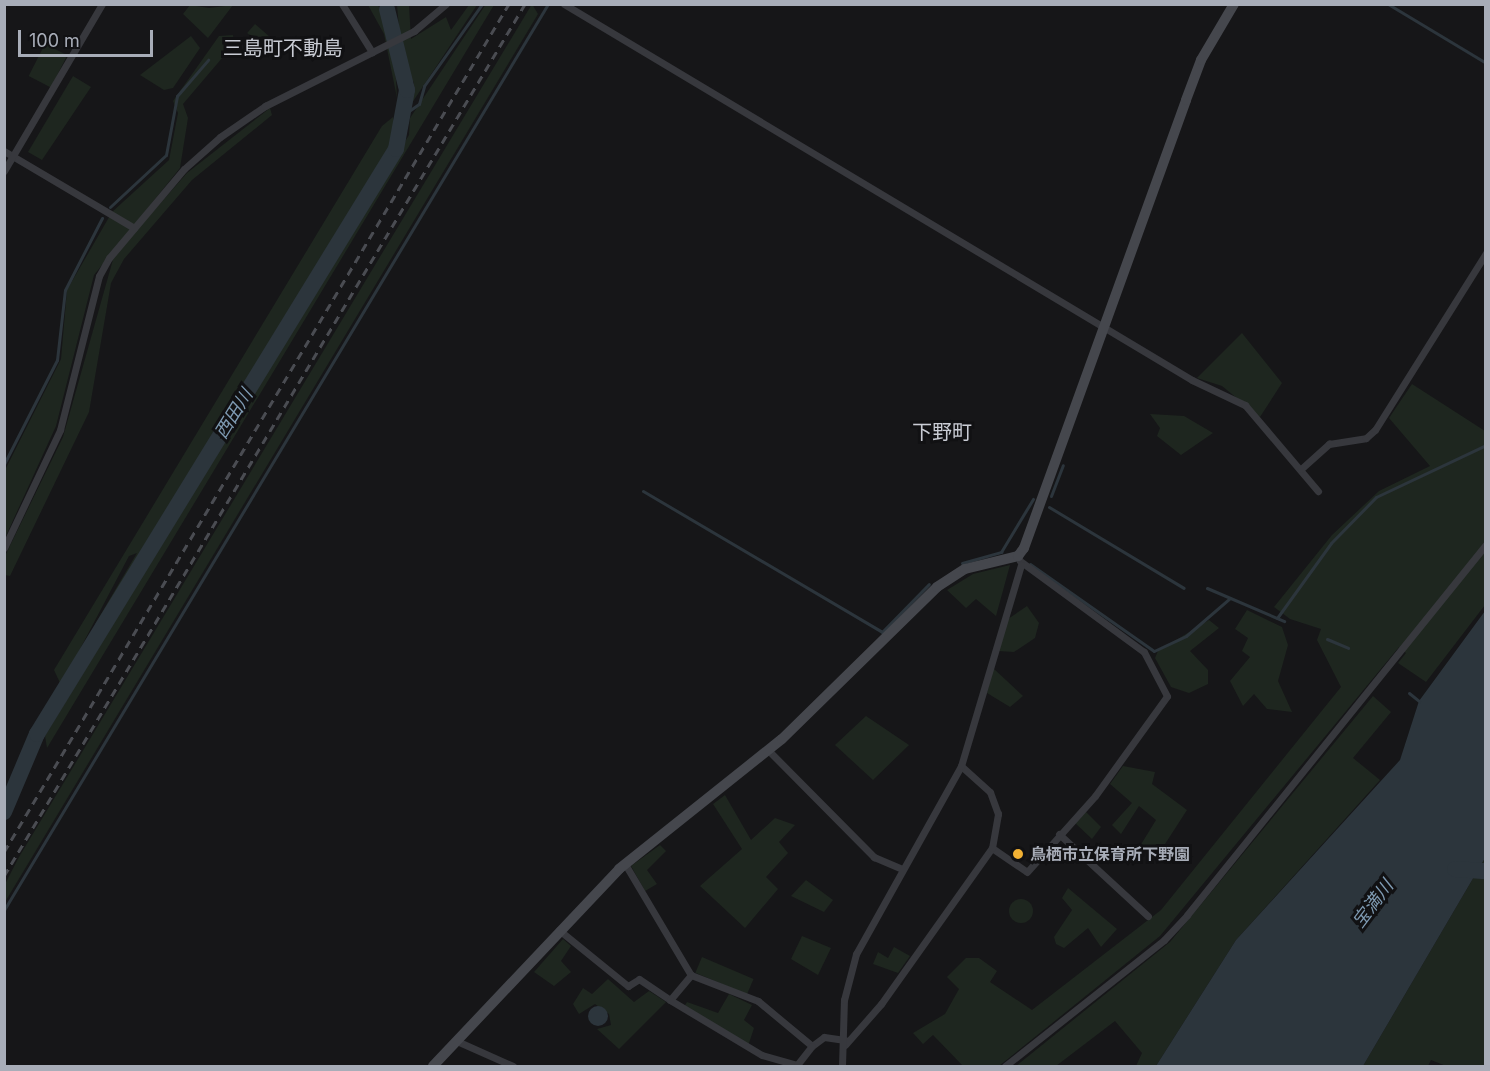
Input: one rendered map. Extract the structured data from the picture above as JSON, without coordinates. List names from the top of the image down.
{
  "districts": ["三島町不動島", "下野町"],
  "water": ["西田川", "宝満川"],
  "places": ["鳥栖市立保育所下野園"],
  "scale_bar": "100 m"
}
